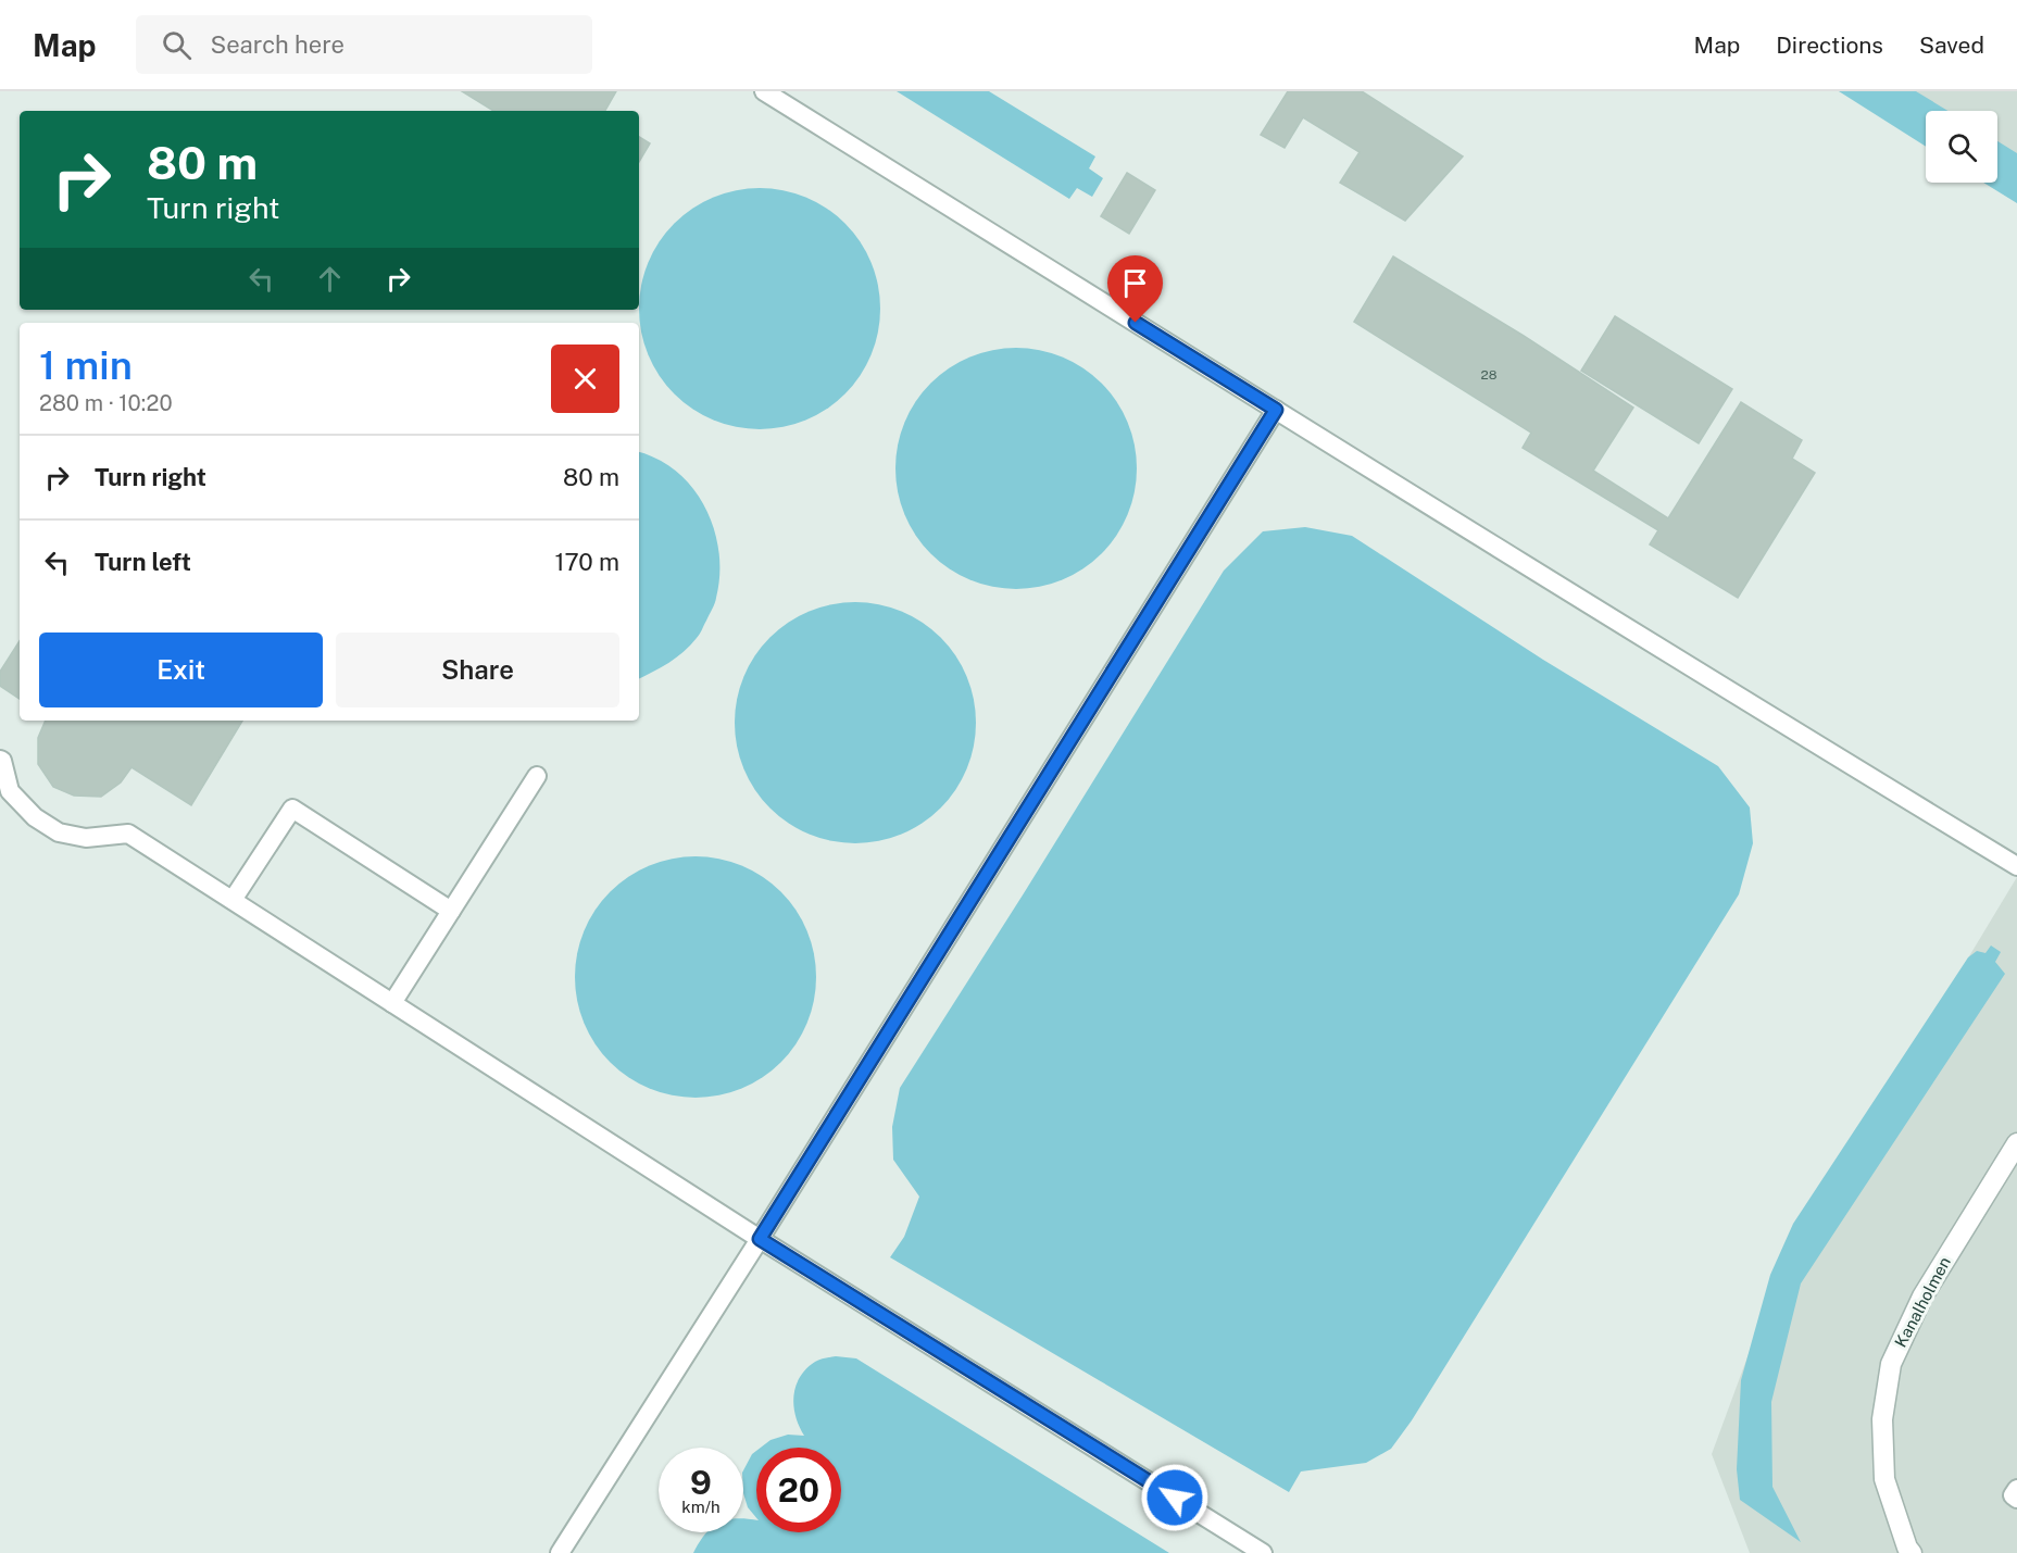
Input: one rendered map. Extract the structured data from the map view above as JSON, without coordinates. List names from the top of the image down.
{
  "streets": {
    "street": ["Kanalholmen"]
  },
  "house_numbers": ["28"],
  "page": {
    "header": "Map",
    "search": "Search here",
    "nav": ["Map", "Directions", "Saved"],
    "turn": ["80 m", "Turn right"],
    "heading": ["1 min", "280 m · 10:20"],
    "list": [
      {
        "name": "Turn right",
        "value": "80 m"
      },
      {
        "name": "Turn left",
        "value": "170 m"
      }
    ],
    "buttons": ["Exit", "Share"],
    "speed": "9 km/h",
    "limit": "20"
  }
}
